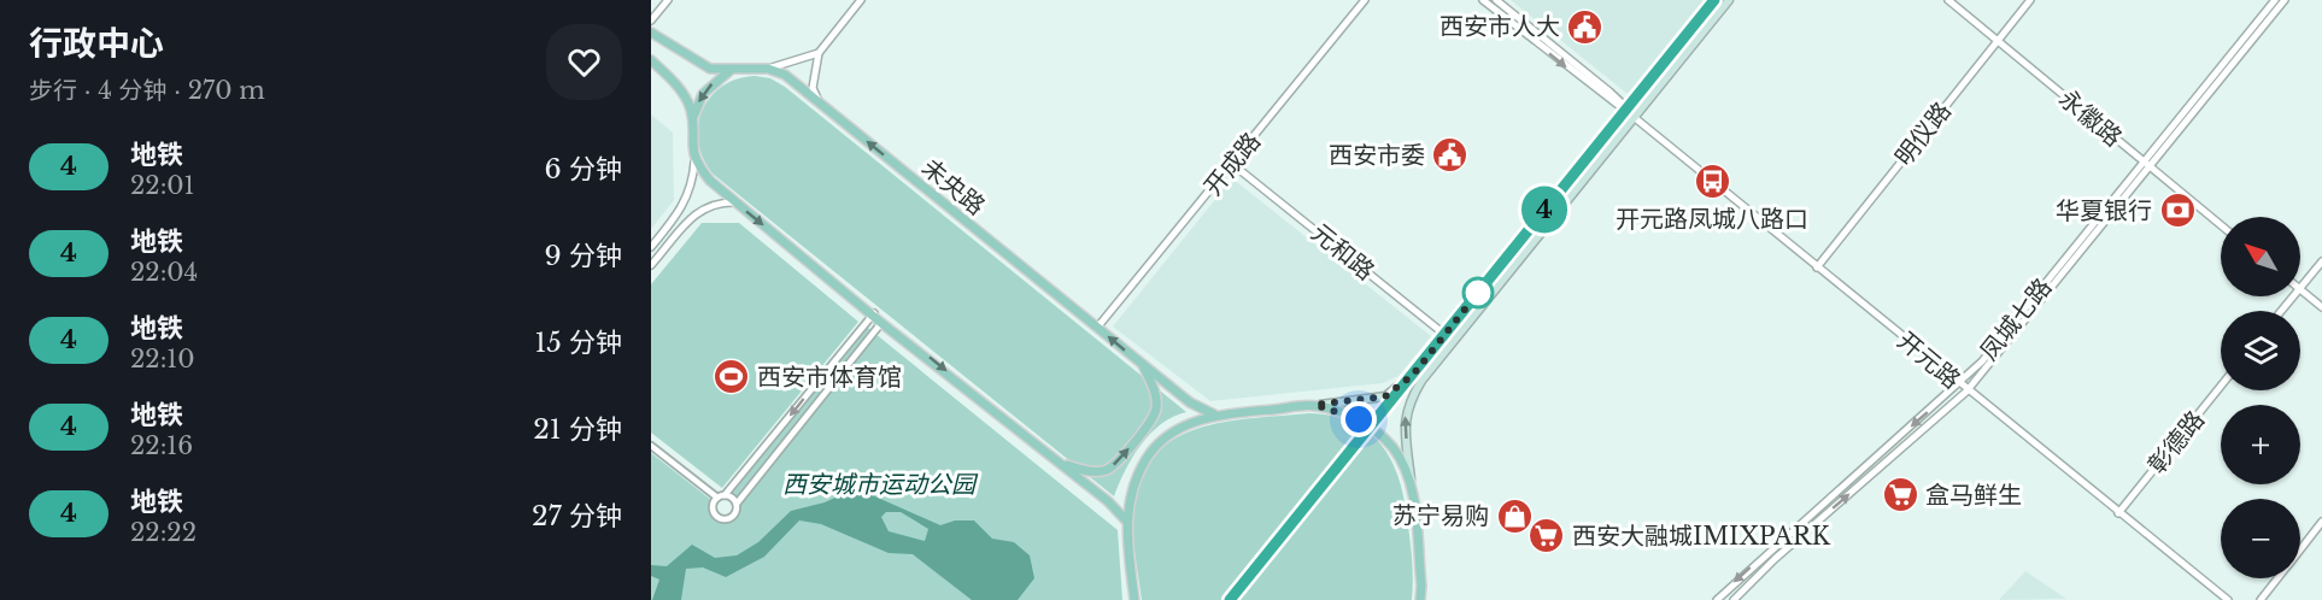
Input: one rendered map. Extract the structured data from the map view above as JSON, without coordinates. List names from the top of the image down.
{
  "streets": {
    "main road": ["未央路"],
    "street": [
      "永徽路",
      "明仪路",
      "开成路",
      "元和路",
      "凤城七路",
      "开元路",
      "彰德路"
    ]
  },
  "crossings": [
    ["永徽路", "明仪路"],
    ["永徽路", "凤城七路"],
    ["明仪路", "开元路"],
    ["开成路", "未央路"],
    ["开成路", "元和路"],
    ["凤城七路", "开元路"],
    ["开元路", "彰德路"]
  ],
  "one_way": ["未央路"],
  "parks": ["西安城市运动公园"],
  "places": {
    "public building": ["西安市人大", "西安市委"],
    "bus stop": ["开元路凤城八路口"],
    "bank": ["华夏银行"],
    "sports": ["西安市体育馆"],
    "supermarket": ["盒马鲜生", "西安大融城IMIXPARK"],
    "shop": ["苏宁易购"]
  },
  "lines": ["metro line 4"],
  "north": "top left",
  "page": {
    "heading": ["行政中心", "步行 · 4 分钟 · 270 m"],
    "on_map": "4",
    "list": [
      {
        "mark": "4",
        "name": "地铁",
        "note": "22:01",
        "value": "6 分钟"
      },
      {
        "mark": "4",
        "name": "地铁",
        "note": "22:04",
        "value": "9 分钟"
      },
      {
        "mark": "4",
        "name": "地铁",
        "note": "22:10",
        "value": "15 分钟"
      },
      {
        "mark": "4",
        "name": "地铁",
        "note": "22:16",
        "value": "21 分钟"
      },
      {
        "mark": "4",
        "name": "地铁",
        "note": "22:22",
        "value": "27 分钟"
      }
    ],
    "map_buttons": ["+", "−"]
  }
}
